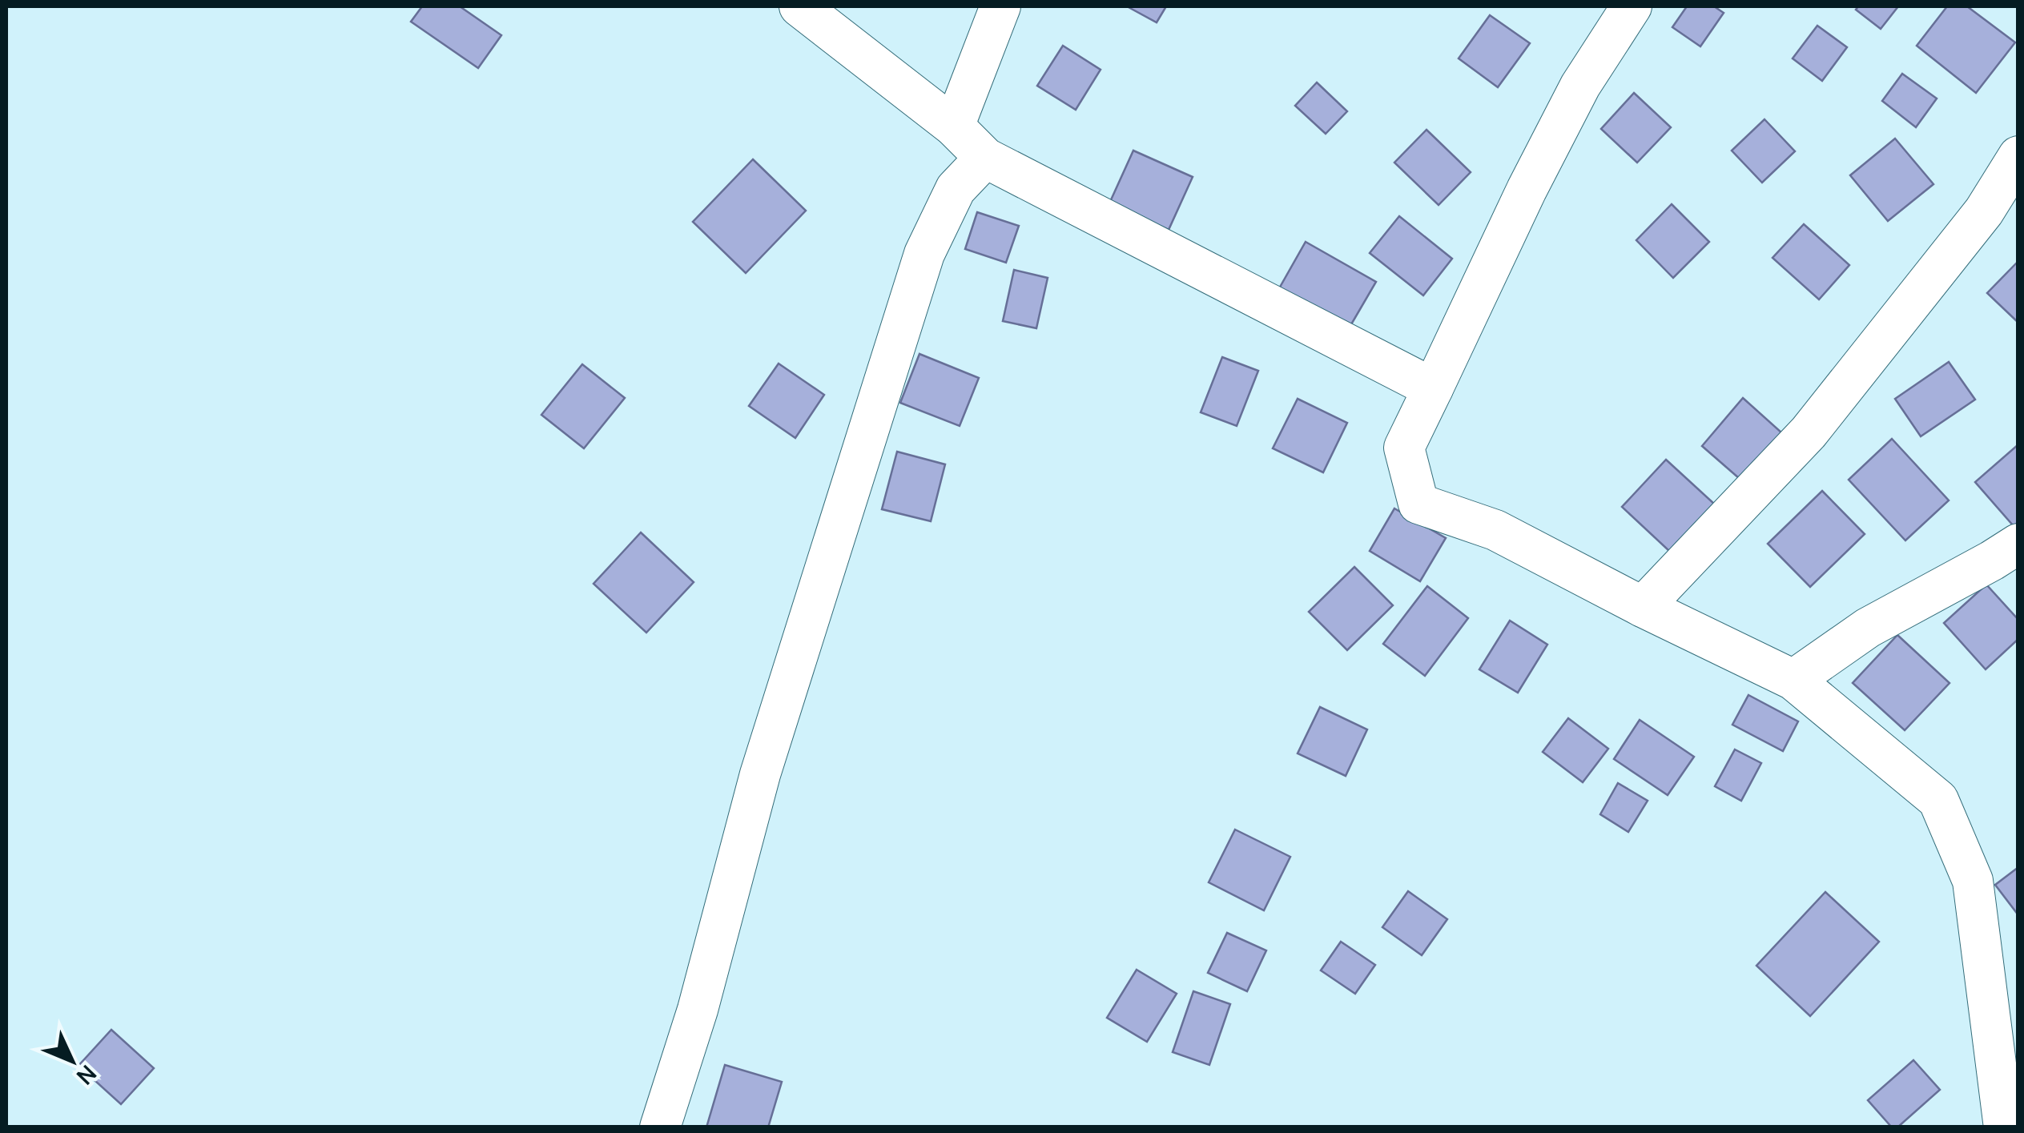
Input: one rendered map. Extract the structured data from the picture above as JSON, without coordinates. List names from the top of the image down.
{
  "north": "bottom right"
}
